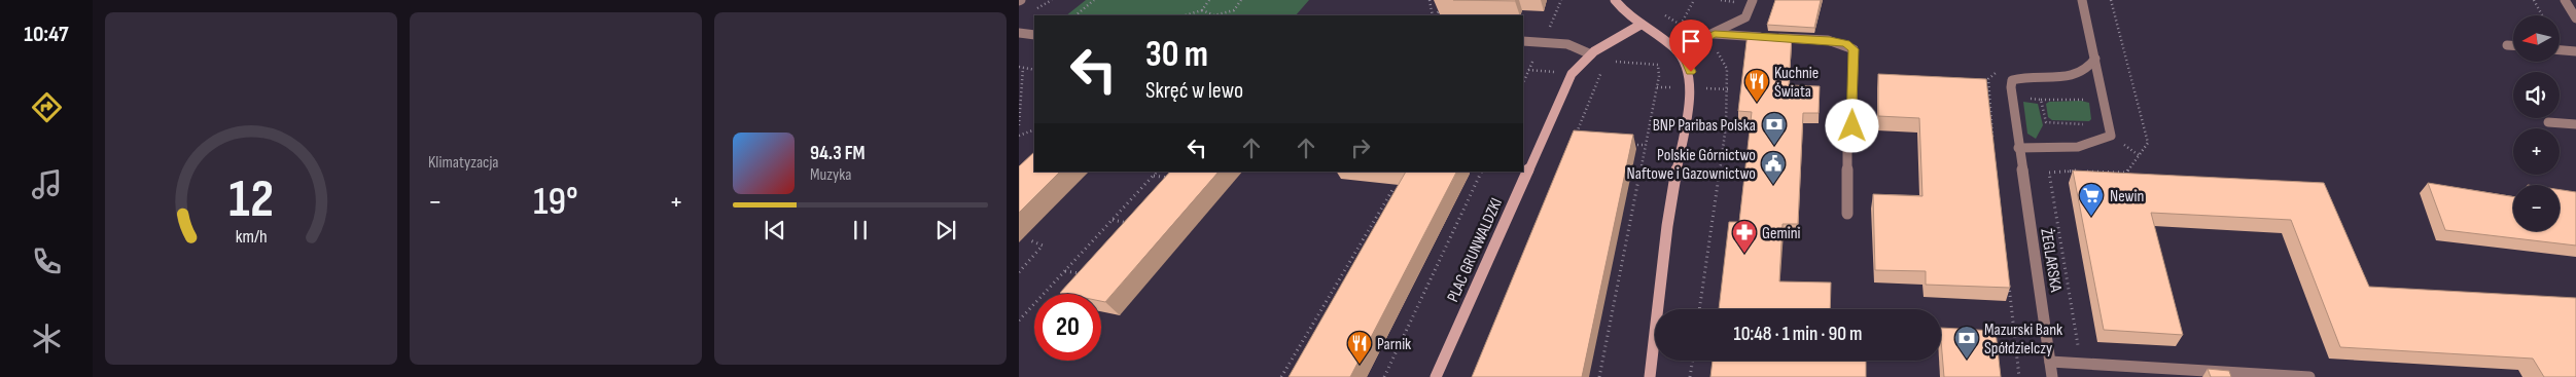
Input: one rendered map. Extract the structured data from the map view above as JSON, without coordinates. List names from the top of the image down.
{
  "streets": {
    "street": ["PLAC GRUNWALDZKI", "ŻEGLARSKA"]
  },
  "places": {
    "restaurant": ["Kuchnie Świata", "Parnik"],
    "bank": ["BNP Paribas Polska", "Mazurski Bank Spółdzielczy"],
    "public building": ["Polskie Górnictwo Naftowe i Gazownictwo"],
    "supermarket": ["Newin"],
    "pharmacy": ["Gemini"]
  },
  "north": "left",
  "page": {
    "tabs": "10:47",
    "tile": "Klimatyzacja",
    "map_buttons": ["+", "−"],
    "turn": ["30 m", "Skręć w lewo"],
    "song": ["94.3 FM", "Muzyka"],
    "heat": ["−", "19°", "+"],
    "limit": "20",
    "trip": "10:48 · 1 min · 90 m",
    "gauge": ["12", "km/h"]
  }
}
